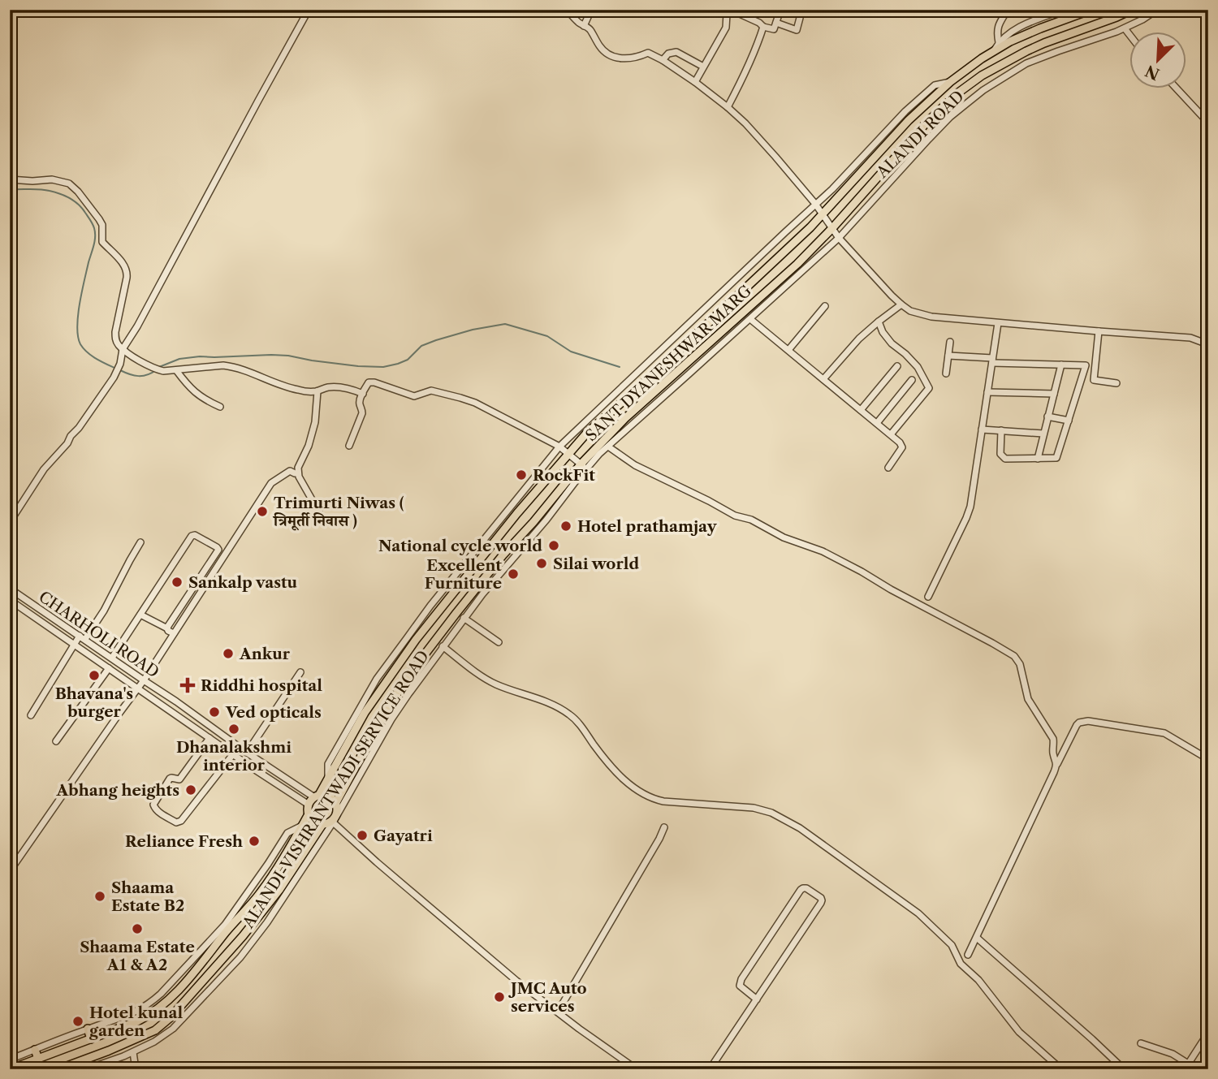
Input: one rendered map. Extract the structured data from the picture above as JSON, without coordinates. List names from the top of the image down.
{
  "streets": {
    "main road": ["SANT DYANESHWAR MARG"],
    "street": ["ALANDI ROAD", "CHARHOLI ROAD", "ALANDI-VISHRANTWADI SERVICE ROAD"]
  },
  "crossings": [
    ["ALANDI ROAD", "SANT DYANESHWAR MARG"],
    ["ALANDI ROAD", "ALANDI-VISHRANTWADI SERVICE ROAD"],
    ["SANT DYANESHWAR MARG", "ALANDI-VISHRANTWADI SERVICE ROAD"]
  ],
  "places": {
    "other": [
      "RockFit",
      "Trimurti Niwas ( त्रिमूर्ती निवास )",
      "Hotel prathamjay",
      "National cycle world",
      "Silai world",
      "Excellent Furniture",
      "Sankalp vastu",
      "Ankur",
      "Bhavana's burger",
      "Ved opticals",
      "Dhanalakshmi interior",
      "Abhang heights",
      "Gayatri",
      "Reliance Fresh",
      "Shaama Estate B2",
      "Shaama Estate A1 & A2",
      "JMC Auto services",
      "Hotel kunal garden"
    ],
    "health": ["Riddhi hospital"]
  },
  "north": "bottom left"
}
